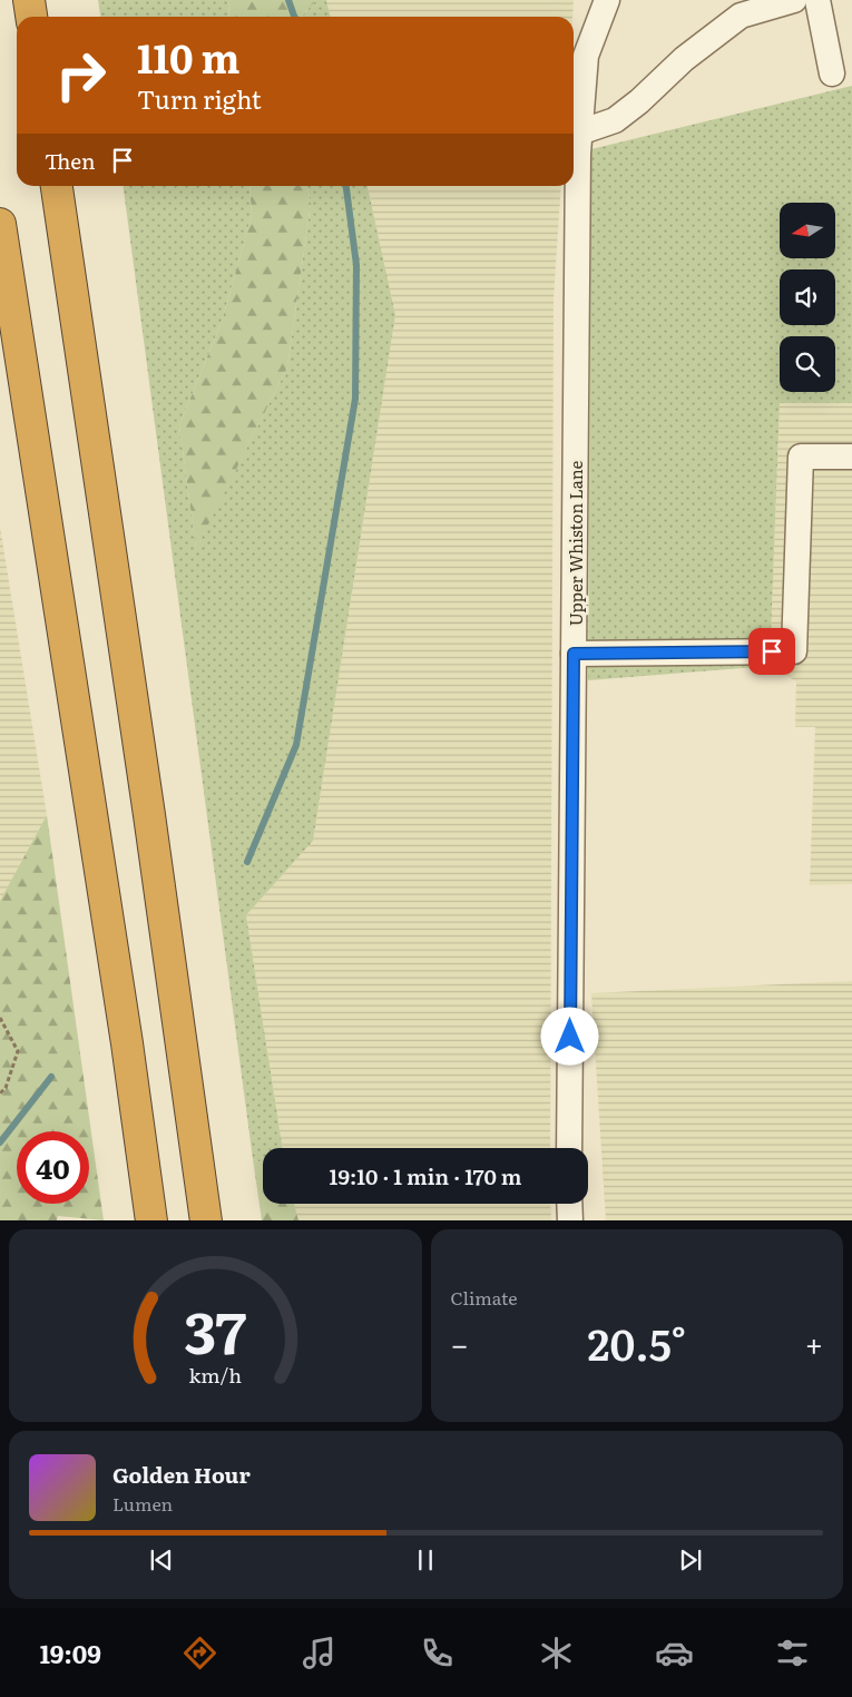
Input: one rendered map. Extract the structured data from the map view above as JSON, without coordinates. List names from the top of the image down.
{
  "streets": {
    "street": ["Upper Whiston Lane"]
  },
  "north": "left",
  "page": {
    "turn": ["110 m", "Turn right"],
    "then": "Then",
    "limit": "40",
    "trip": "19:10 · 1 min · 170 m",
    "tile": "Climate",
    "heat": ["−", "20.5°", "+"],
    "song": ["Golden Hour", "Lumen"],
    "tabs": "19:09",
    "gauge": ["37", "km/h"]
  }
}
